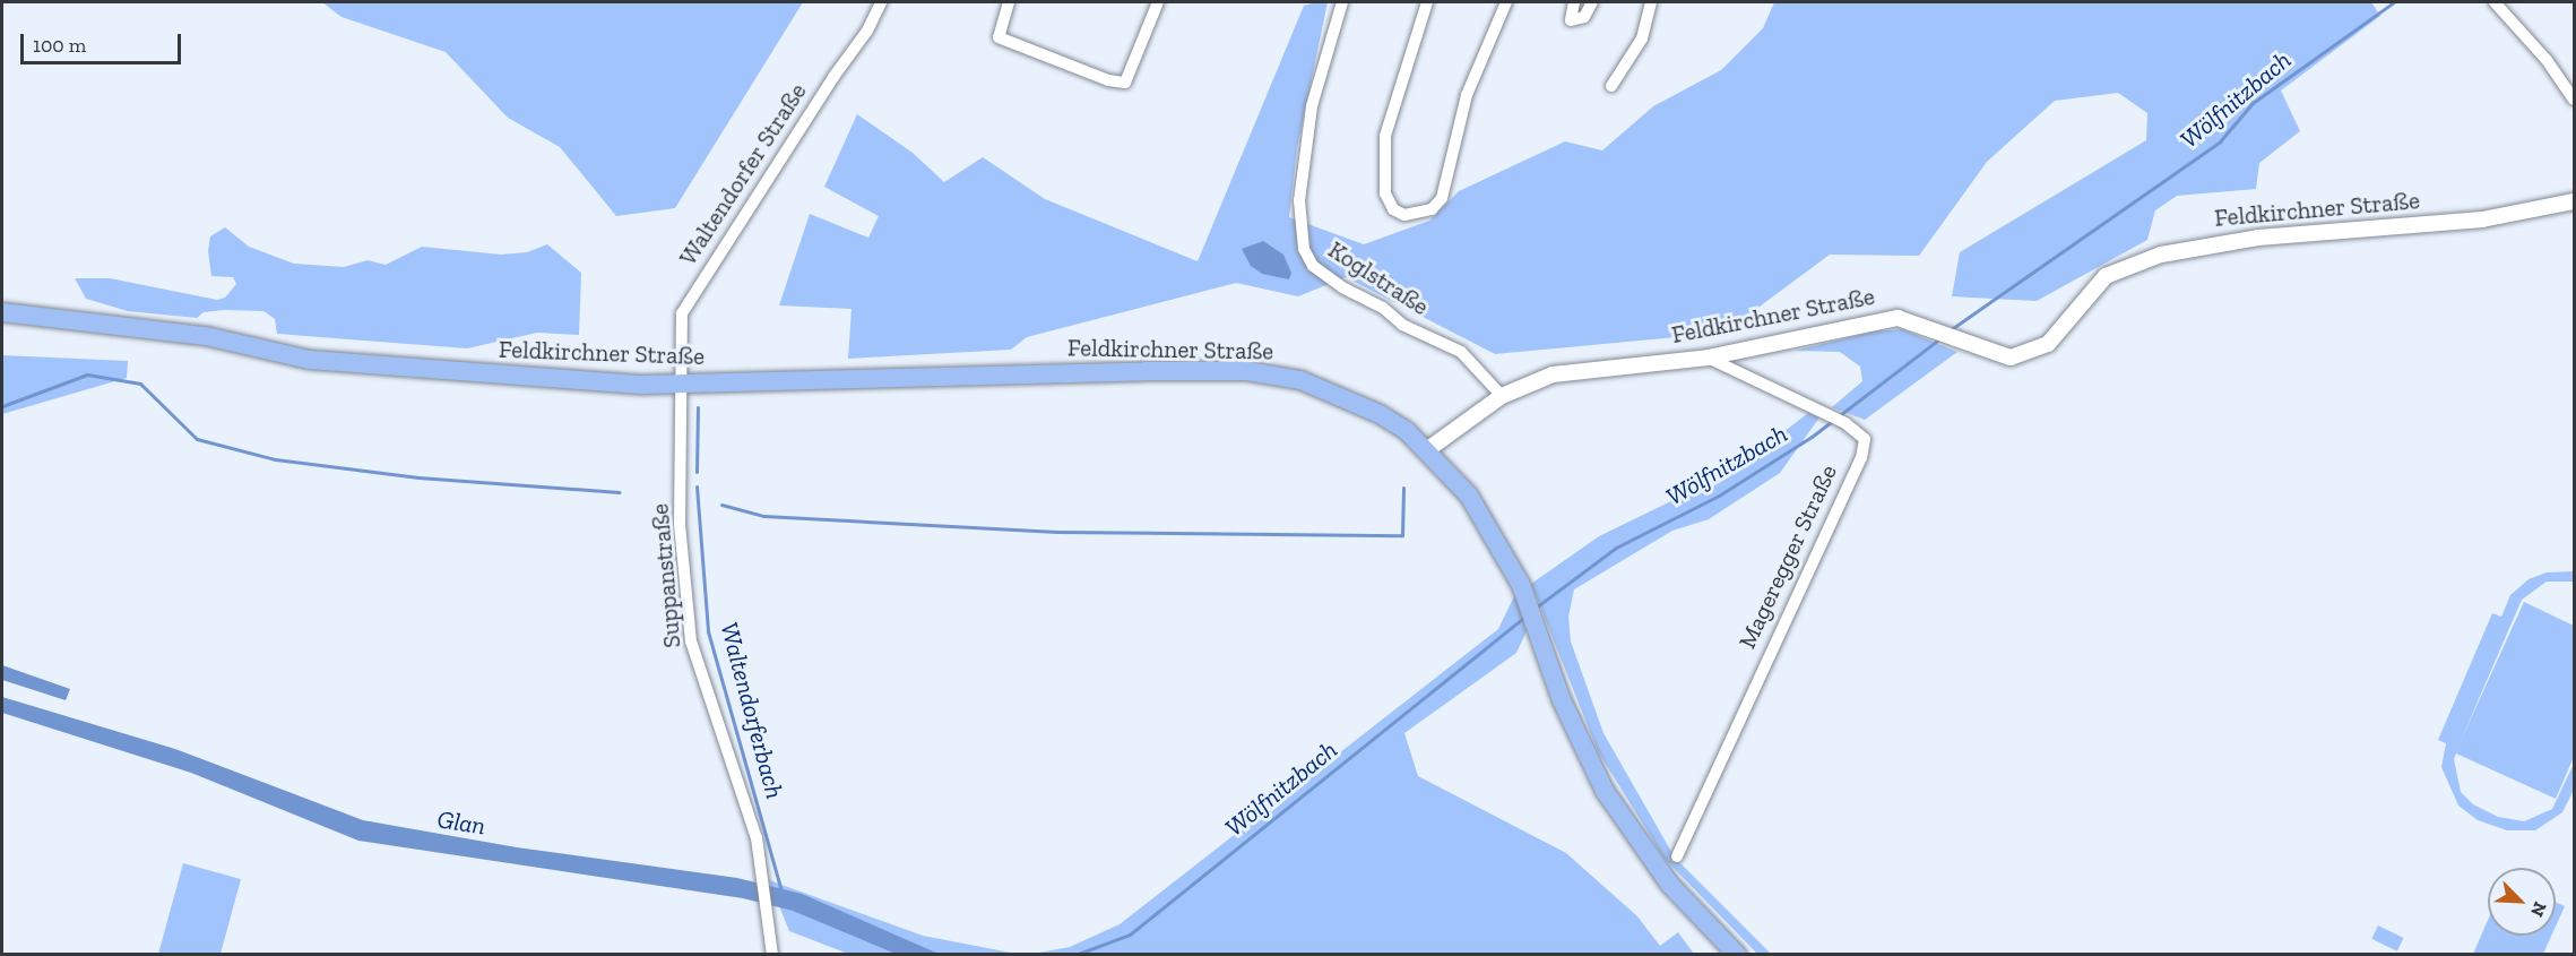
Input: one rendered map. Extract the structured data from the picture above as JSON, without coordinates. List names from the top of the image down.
{
  "streets": {
    "main road": ["Feldkirchner Straße"],
    "street": [
      "Waltendorfer Straße",
      "Koglstraße",
      "Mageregger Straße",
      "Suppanstraße"
    ]
  },
  "crossings": [
    ["Waltendorfer Straße", "Feldkirchner Straße"],
    ["Waltendorfer Straße", "Suppanstraße"],
    ["Feldkirchner Straße", "Koglstraße"],
    ["Feldkirchner Straße", "Mageregger Straße"],
    ["Feldkirchner Straße", "Suppanstraße"]
  ],
  "water": ["Wölfnitzbach", "Waltendorferbach", "Glan"],
  "scale_bar": "100 m",
  "north": "bottom right"
}
